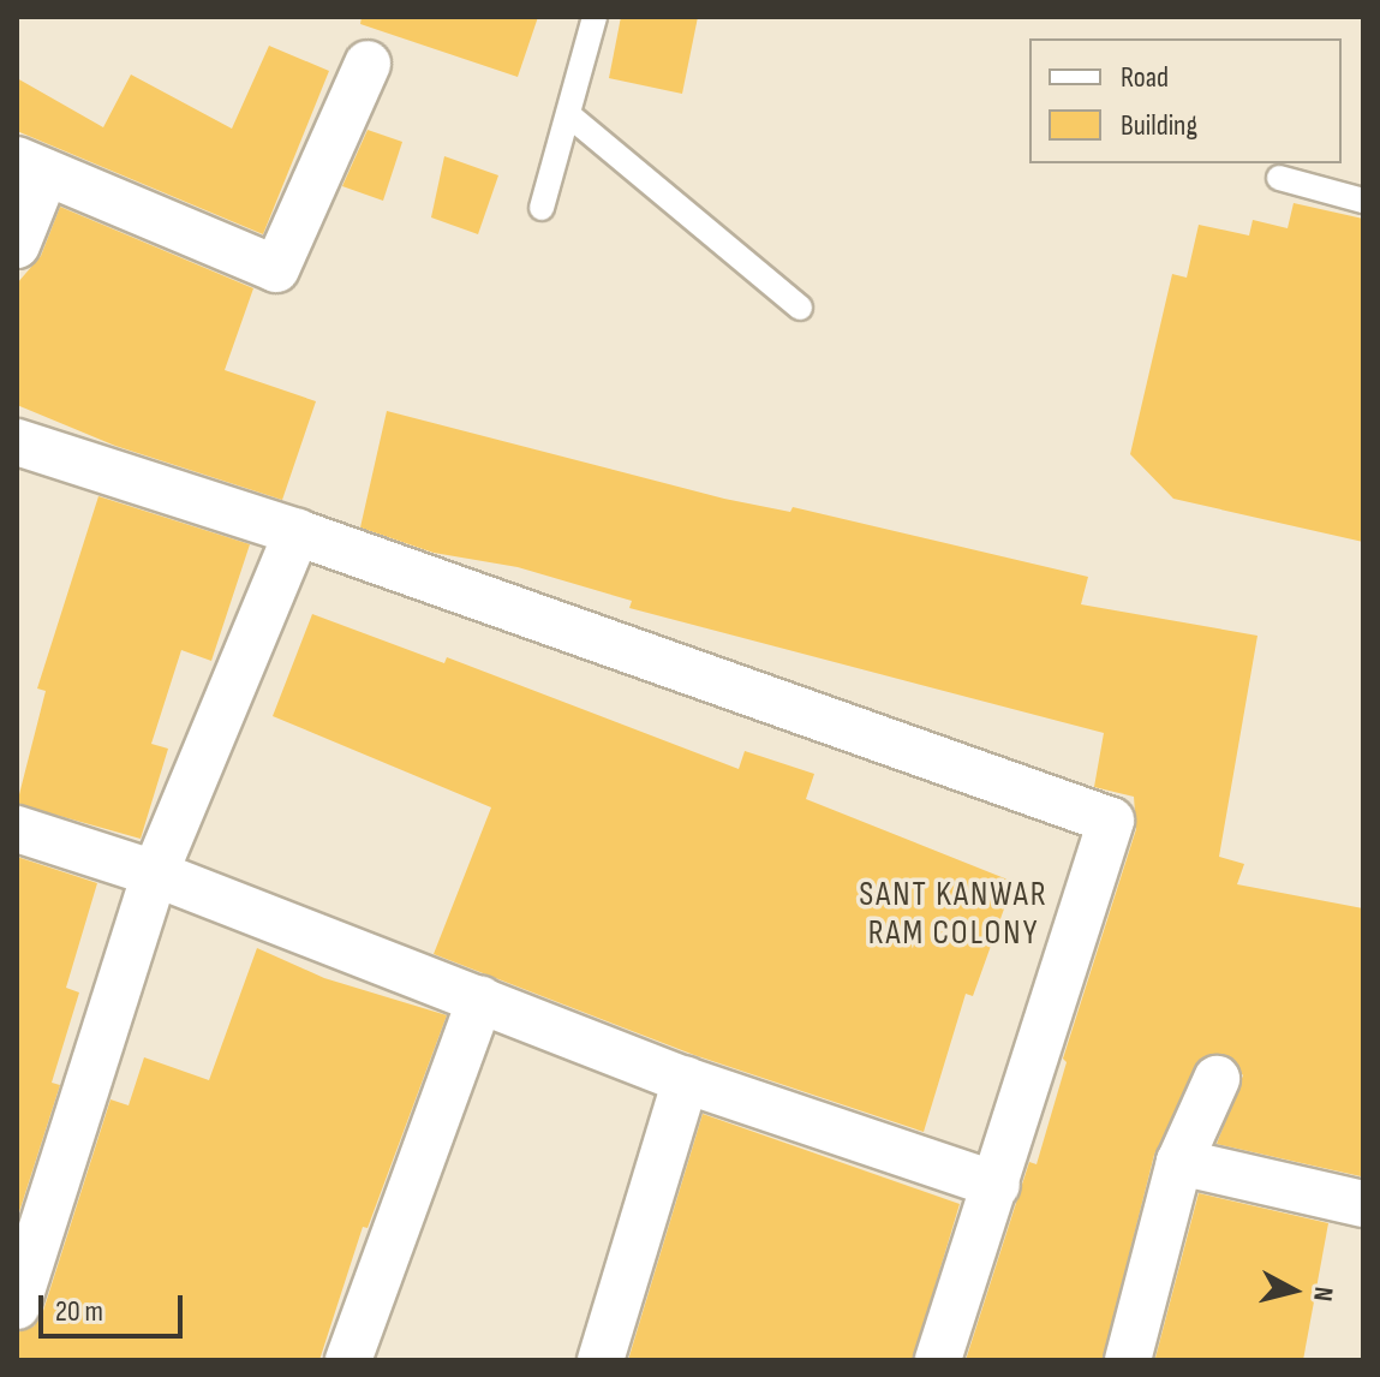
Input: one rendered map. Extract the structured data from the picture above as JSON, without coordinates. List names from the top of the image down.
{
  "districts": ["SANT KANWAR RAM COLONY"],
  "legend": ["Road", "Building"],
  "scale_bar": "20 m",
  "north": "right"
}
